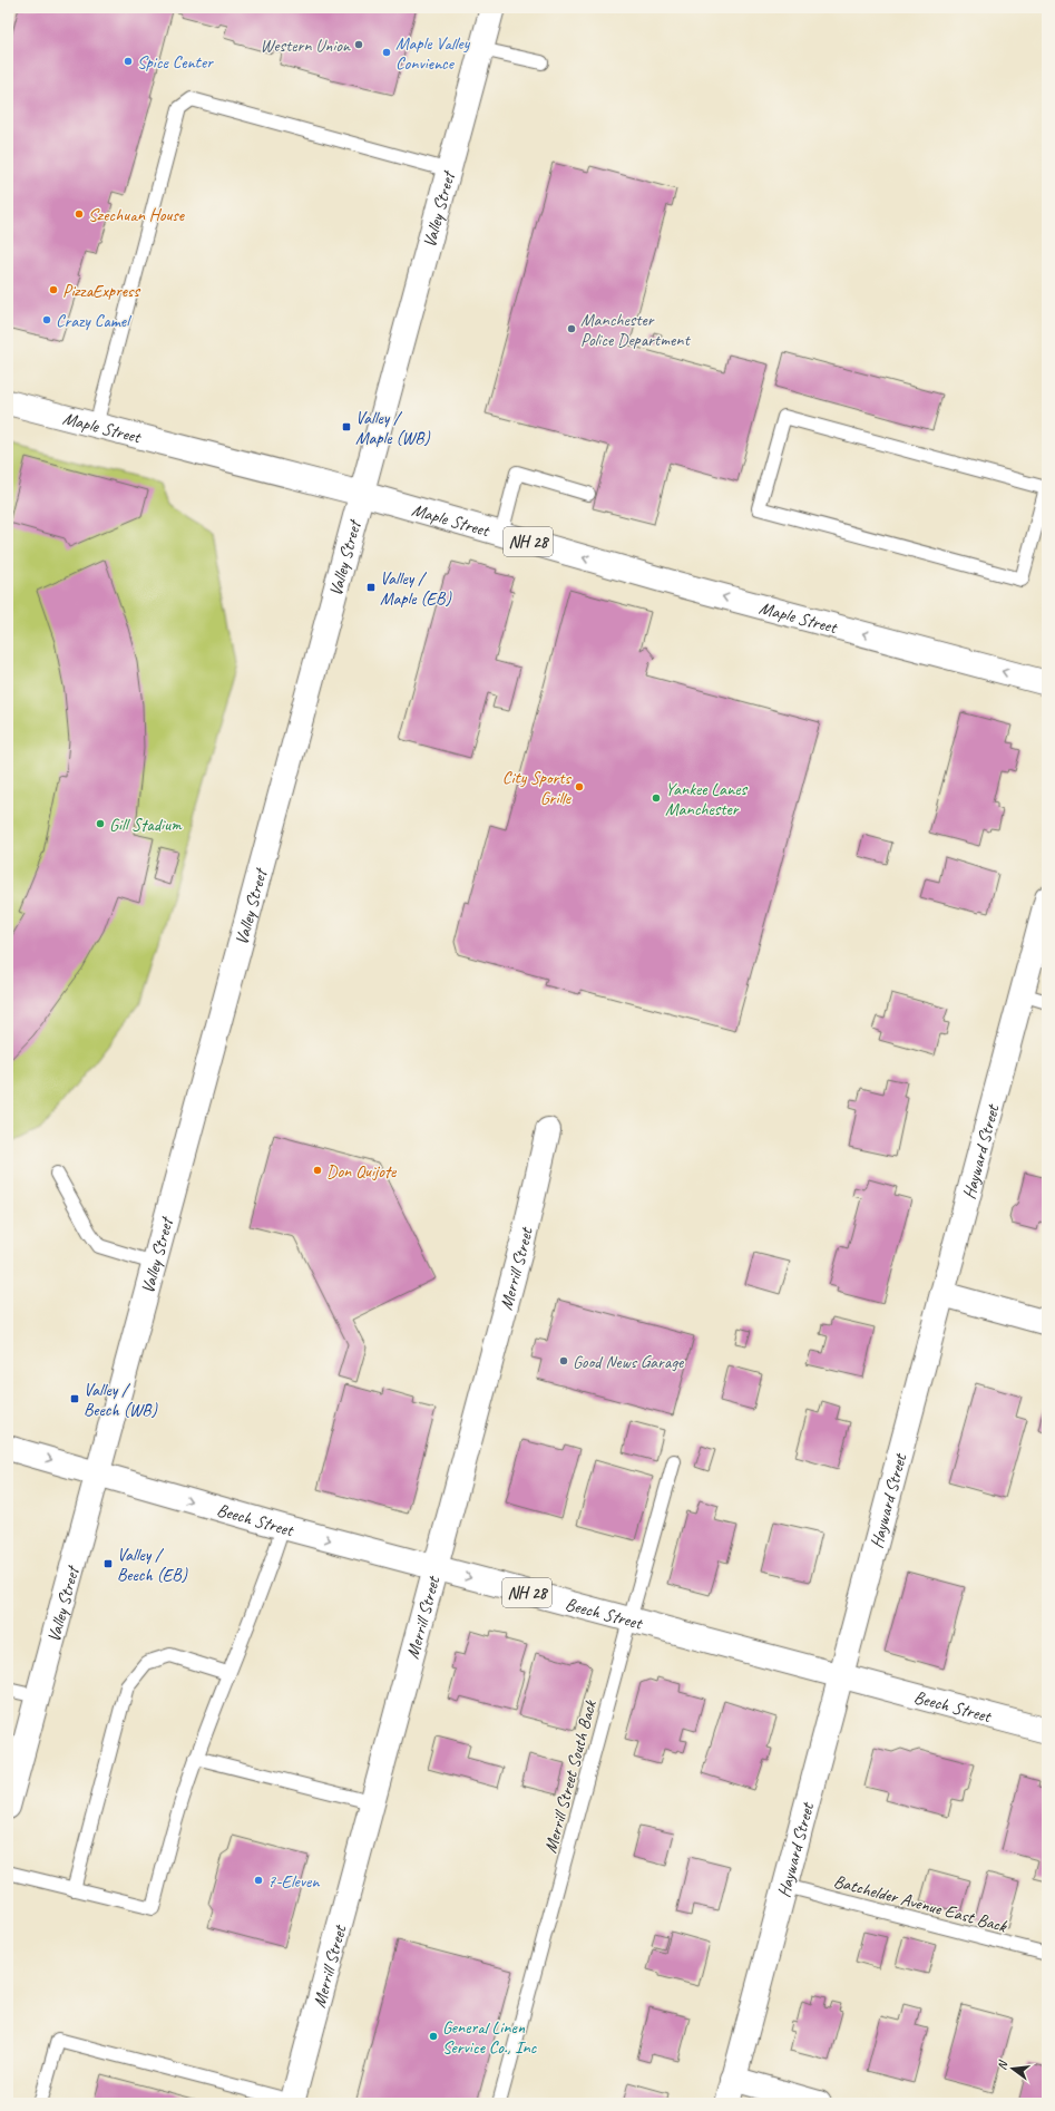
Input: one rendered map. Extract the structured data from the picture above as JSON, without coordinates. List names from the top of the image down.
{
  "streets": {
    "main road": [
      "Valley Street",
      "Maple Street",
      "NH 28",
      "Hayward Street",
      "Merrill Street",
      "Beech Street"
    ],
    "lane": ["Merrill Street South Back", "Batchelder Avenue East Back"]
  },
  "crossings": [
    ["Valley Street", "Maple Street"],
    ["Valley Street", "Beech Street"],
    ["Hayward Street", "Beech Street"],
    ["Hayward Street", "Batchelder Avenue East Back"],
    ["Merrill Street", "Beech Street"],
    ["Beech Street", "Merrill Street South Back"]
  ],
  "one_way": ["Maple Street", "Beech Street"],
  "places": {
    "other": [
      "Western Union",
      "Maple Valley Convience",
      "Spice Center",
      "Szechuan House",
      "PizzaExpress",
      "Crazy Camel",
      "Manchester Police Department",
      "City Sports Grille",
      "Yankee Lanes Manchester",
      "Gill Stadium",
      "Don Quijote",
      "Good News Garage",
      "7-Eleven",
      "General Linen Service Co., Inc"
    ],
    "transit": [
      "Valley / Maple (WB)",
      "Valley / Maple (EB)",
      "Valley / Beech (WB)",
      "Valley / Beech (EB)"
    ]
  },
  "north": "left"
}
